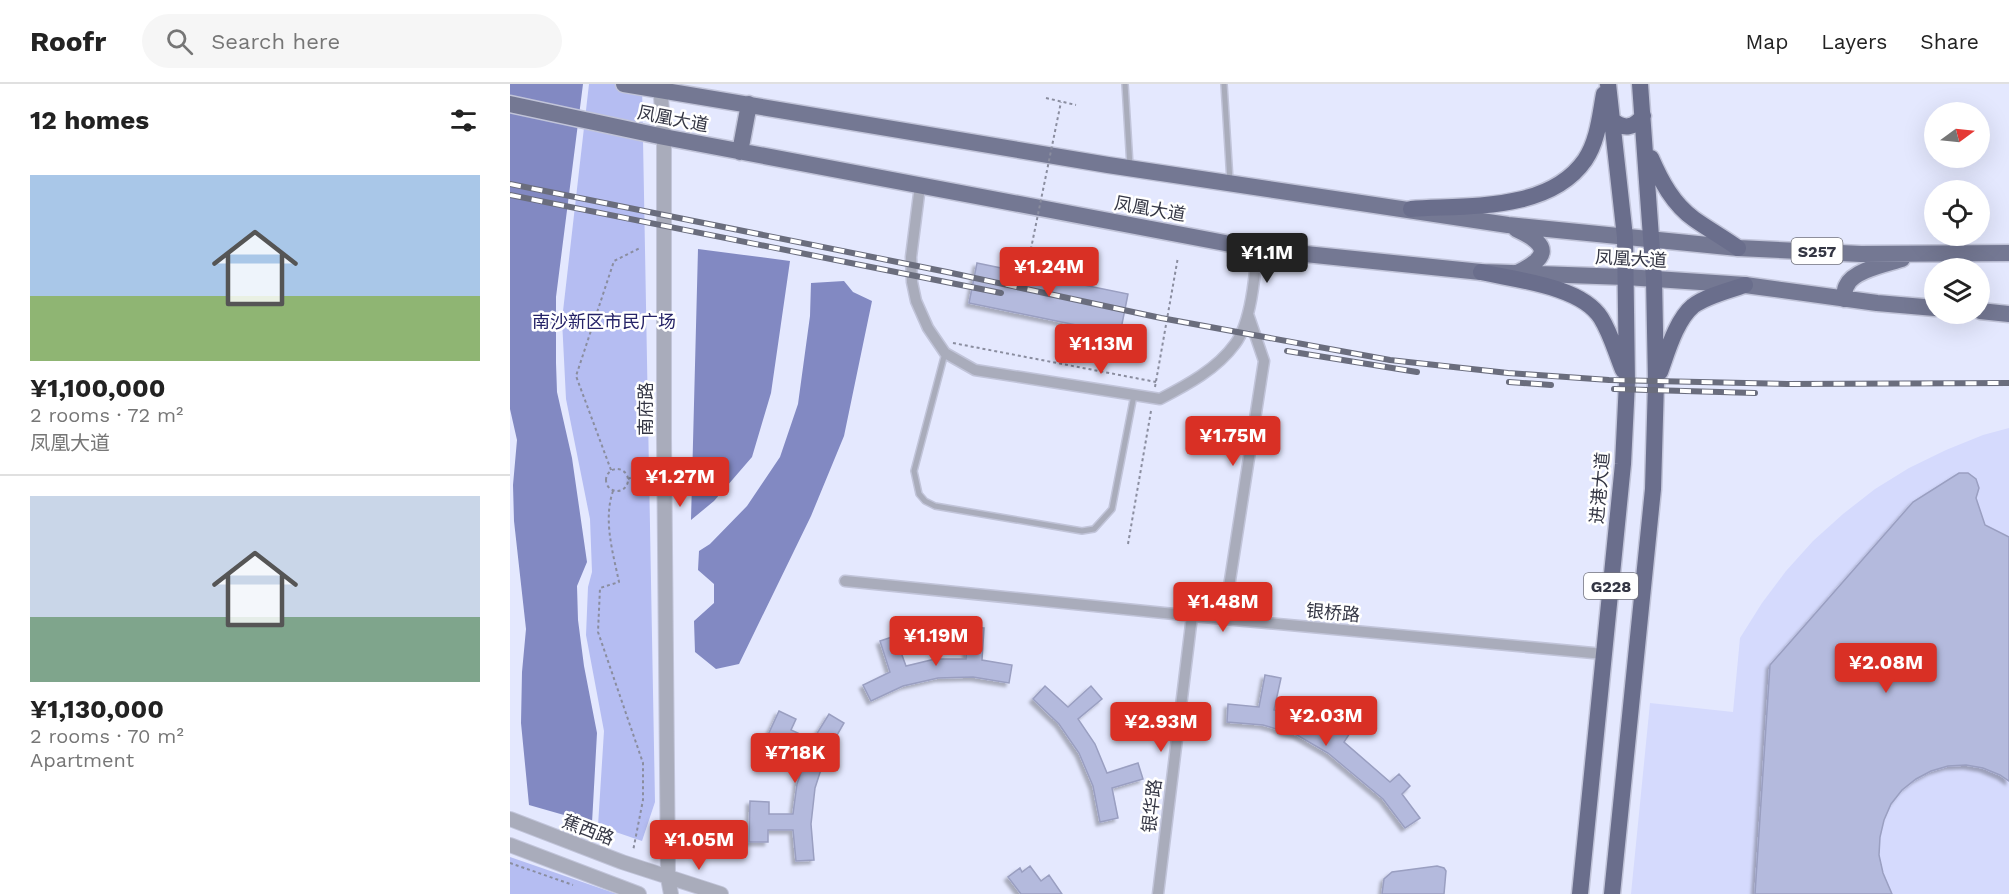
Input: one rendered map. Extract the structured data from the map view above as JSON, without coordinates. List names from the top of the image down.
{
  "streets": {
    "highway": ["进港大道", "G228"],
    "main road": ["凤凰大道", "S257"],
    "street": [
      "南府路",
      "银桥路",
      "银华路",
      "蕉西路"
    ]
  },
  "crossings": [
    ["凤凰大道", "南府路"],
    ["凤凰大道", "进港大道"],
    ["凤凰大道", "G228"],
    ["南府路", "蕉西路"],
    ["进港大道", "银桥路"],
    ["银桥路", "银华路"]
  ],
  "parks": ["南沙新区市民广场"],
  "north": "right",
  "page": {
    "header": "Roofr",
    "search": "Search here",
    "nav": ["Map", "Layers", "Share"],
    "heading": "12 homes",
    "list": [
      {
        "name": "¥1,100,000",
        "note": "2 rooms · 72 m² · 凤凰大道"
      },
      {
        "name": "¥1,130,000",
        "note": "2 rooms · 70 m² · Apartment"
      }
    ],
    "price": [
      "¥1.1M",
      "¥1.24M",
      "¥1.13M",
      "¥1.75M",
      "¥1.27M",
      "¥1.48M",
      "¥1.19M",
      "¥2.08M",
      "¥2.03M",
      "¥2.93M",
      "¥718K",
      "¥1.05M"
    ]
  }
}
